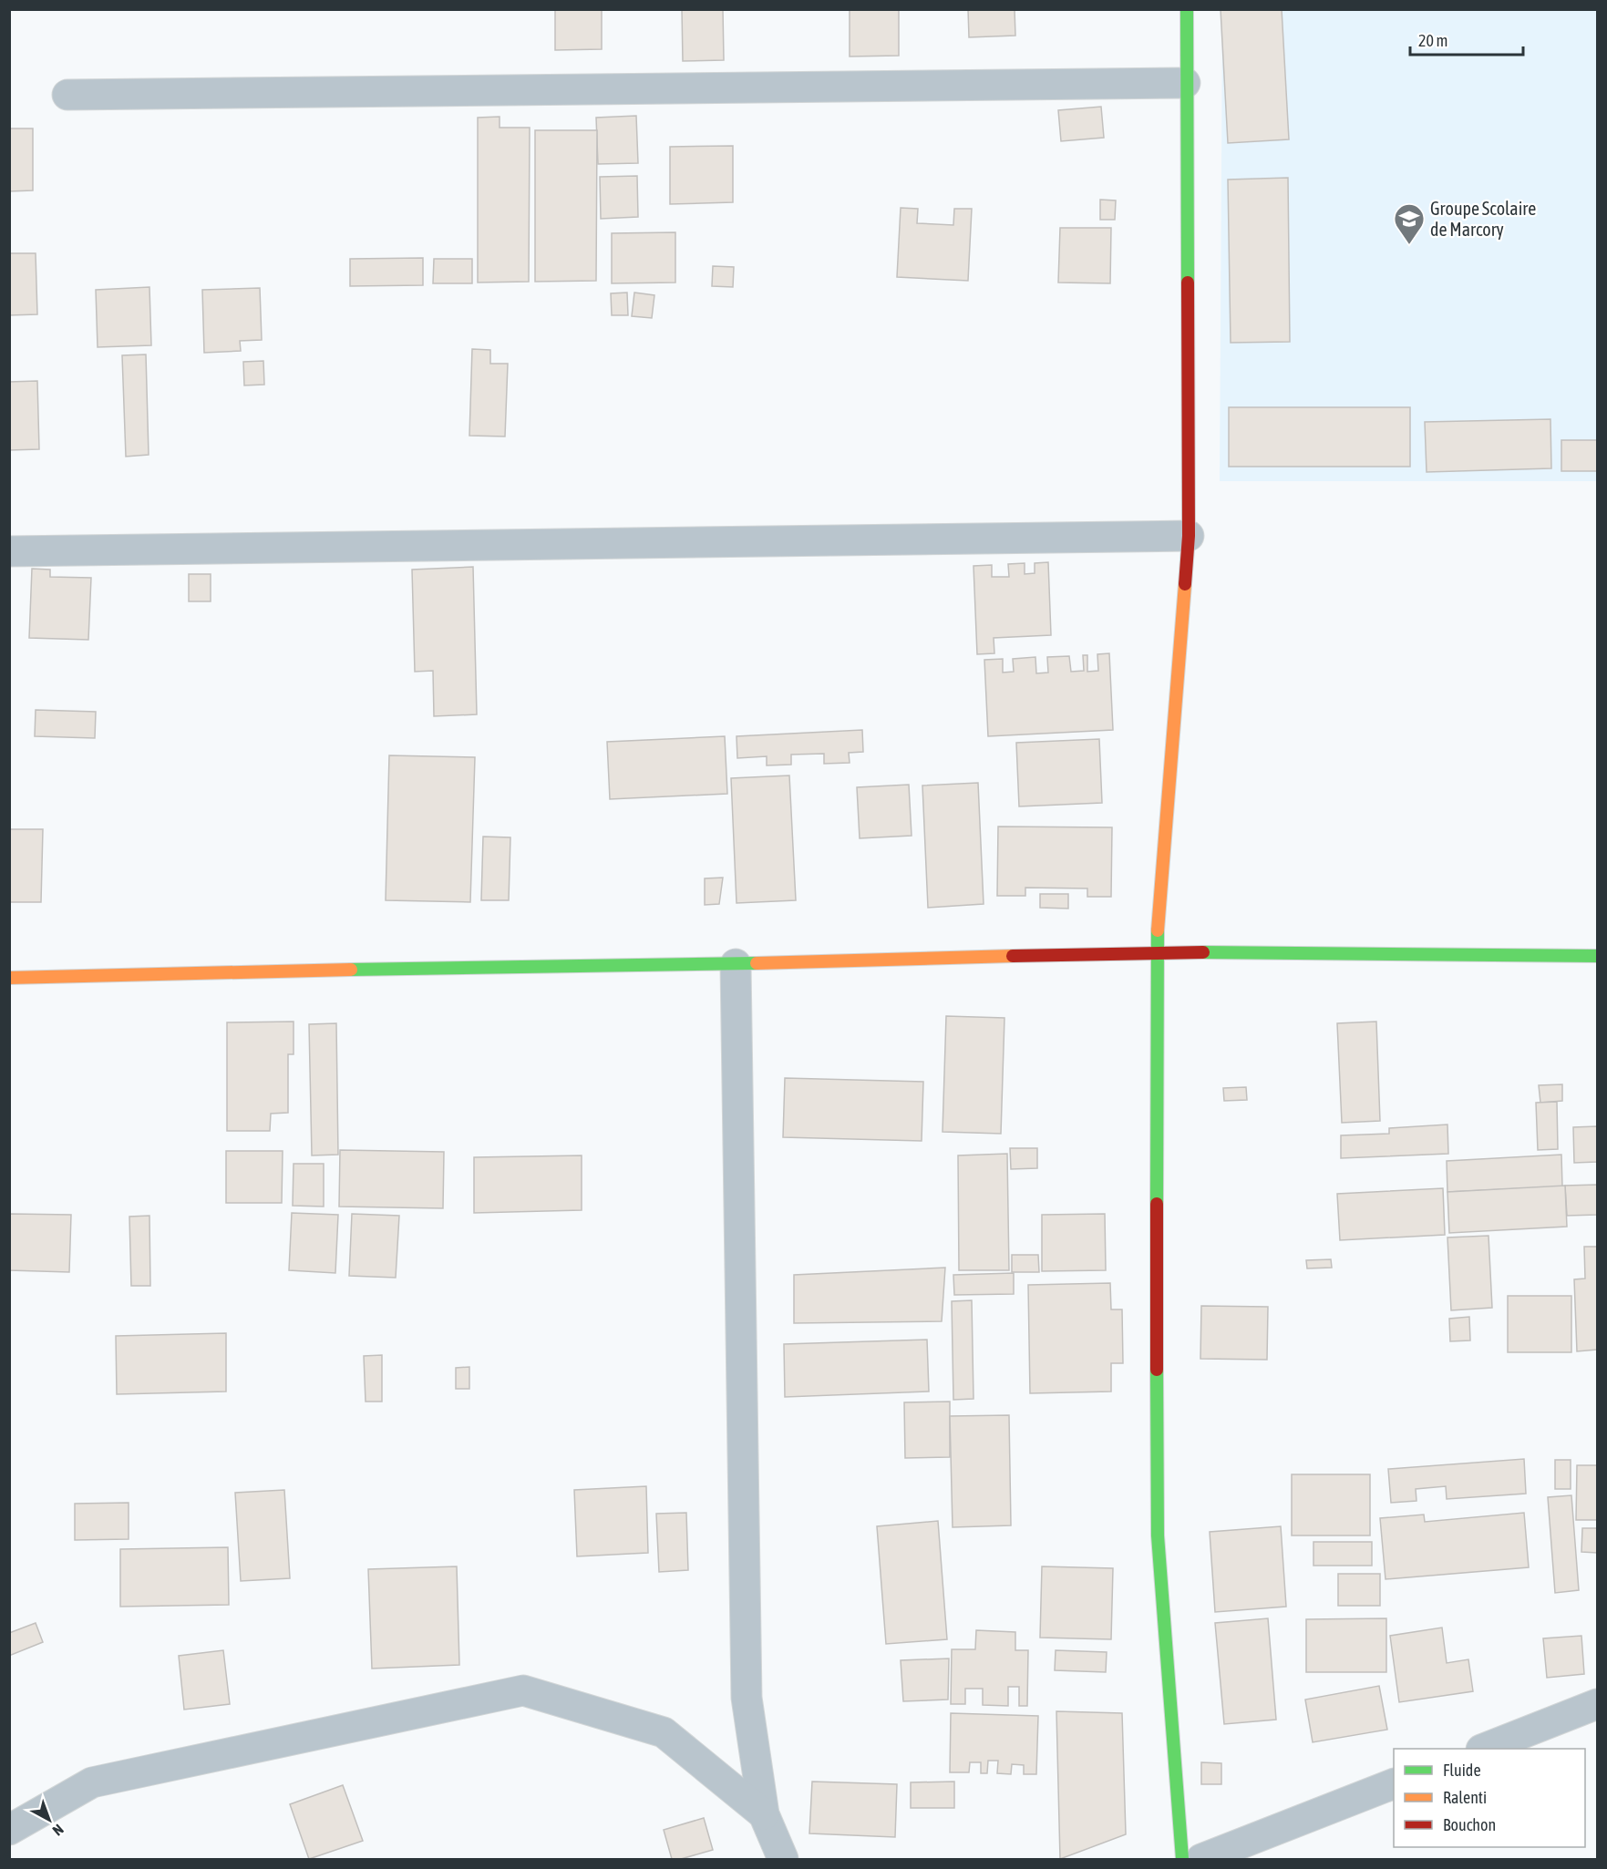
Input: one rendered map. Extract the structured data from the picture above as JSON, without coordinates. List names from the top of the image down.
{
  "places": {
    "school or university": ["Groupe Scolaire de Marcory"]
  },
  "legend": ["Fluide", "Ralenti", "Bouchon"],
  "scale_bar": "20 m",
  "north": "bottom right"
}
